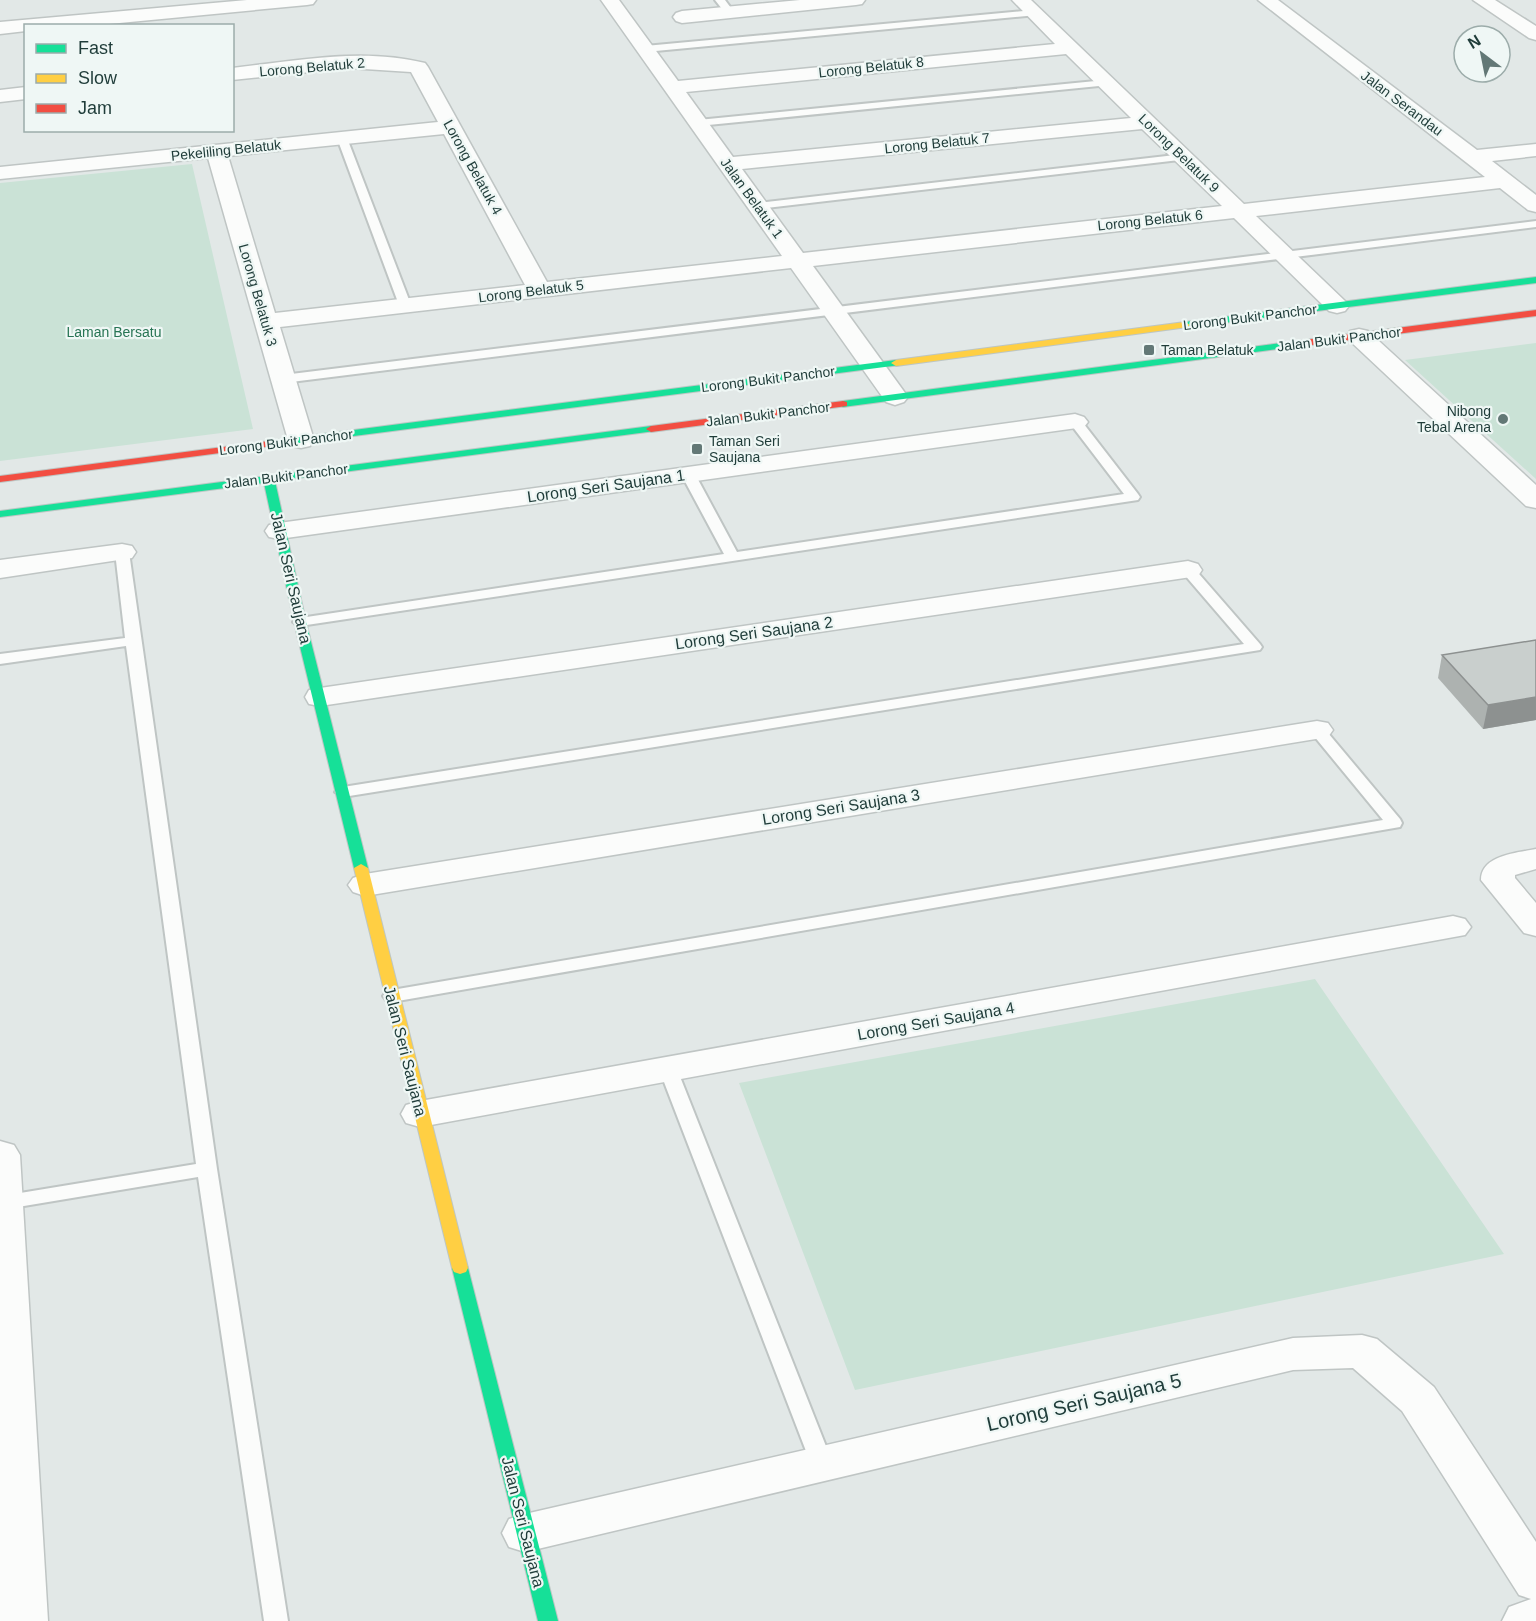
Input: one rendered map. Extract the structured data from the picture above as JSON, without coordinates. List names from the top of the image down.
{
  "streets": {
    "street": [
      "Lorong Belatuk 2",
      "Lorong Belatuk 8",
      "Jalan Serandau",
      "Lorong Belatuk 7",
      "Pekeliling Belatuk",
      "Lorong Belatuk 9",
      "Lorong Belatuk 4",
      "Jalan Belatuk 1",
      "Lorong Belatuk 6",
      "Lorong Belatuk 5",
      "Lorong Belatuk 3",
      "Lorong Bukit Panchor",
      "Jalan Bukit Panchor",
      "Lorong Seri Saujana 1",
      "Jalan Seri Saujana",
      "Lorong Seri Saujana 2",
      "Lorong Seri Saujana 3",
      "Lorong Seri Saujana 4",
      "Lorong Seri Saujana 5"
    ]
  },
  "crossings": [
    ["Lorong Belatuk 2", "Lorong Belatuk 4"],
    ["Lorong Belatuk 8", "Lorong Belatuk 9"],
    ["Lorong Belatuk 8", "Jalan Belatuk 1"],
    ["Jalan Serandau", "Lorong Belatuk 6"],
    ["Lorong Belatuk 7", "Lorong Belatuk 9"],
    ["Lorong Belatuk 7", "Jalan Belatuk 1"],
    ["Pekeliling Belatuk", "Lorong Belatuk 4"],
    ["Pekeliling Belatuk", "Lorong Belatuk 3"],
    ["Lorong Belatuk 9", "Lorong Belatuk 6"],
    ["Lorong Belatuk 9", "Lorong Bukit Panchor"],
    ["Lorong Belatuk 4", "Lorong Belatuk 5"],
    ["Jalan Belatuk 1", "Lorong Belatuk 6"],
    ["Jalan Belatuk 1", "Lorong Belatuk 5"],
    ["Jalan Belatuk 1", "Lorong Bukit Panchor"],
    ["Jalan Belatuk 1", "Jalan Bukit Panchor"],
    ["Lorong Belatuk 6", "Lorong Belatuk 5"],
    ["Lorong Belatuk 5", "Lorong Belatuk 3"],
    ["Lorong Belatuk 3", "Lorong Bukit Panchor"],
    ["Jalan Bukit Panchor", "Jalan Seri Saujana"],
    ["Lorong Seri Saujana 1", "Jalan Seri Saujana"],
    ["Jalan Seri Saujana", "Lorong Seri Saujana 2"],
    ["Jalan Seri Saujana", "Lorong Seri Saujana 3"],
    ["Jalan Seri Saujana", "Lorong Seri Saujana 4"],
    ["Jalan Seri Saujana", "Lorong Seri Saujana 5"]
  ],
  "parks": ["Laman Bersatu"],
  "places": {
    "transit": ["Taman Belatuk", "Taman Seri Saujana"],
    "other": ["Nibong Tebal Arena"]
  },
  "legend": ["Fast", "Slow", "Jam"],
  "north": "top left"
}
